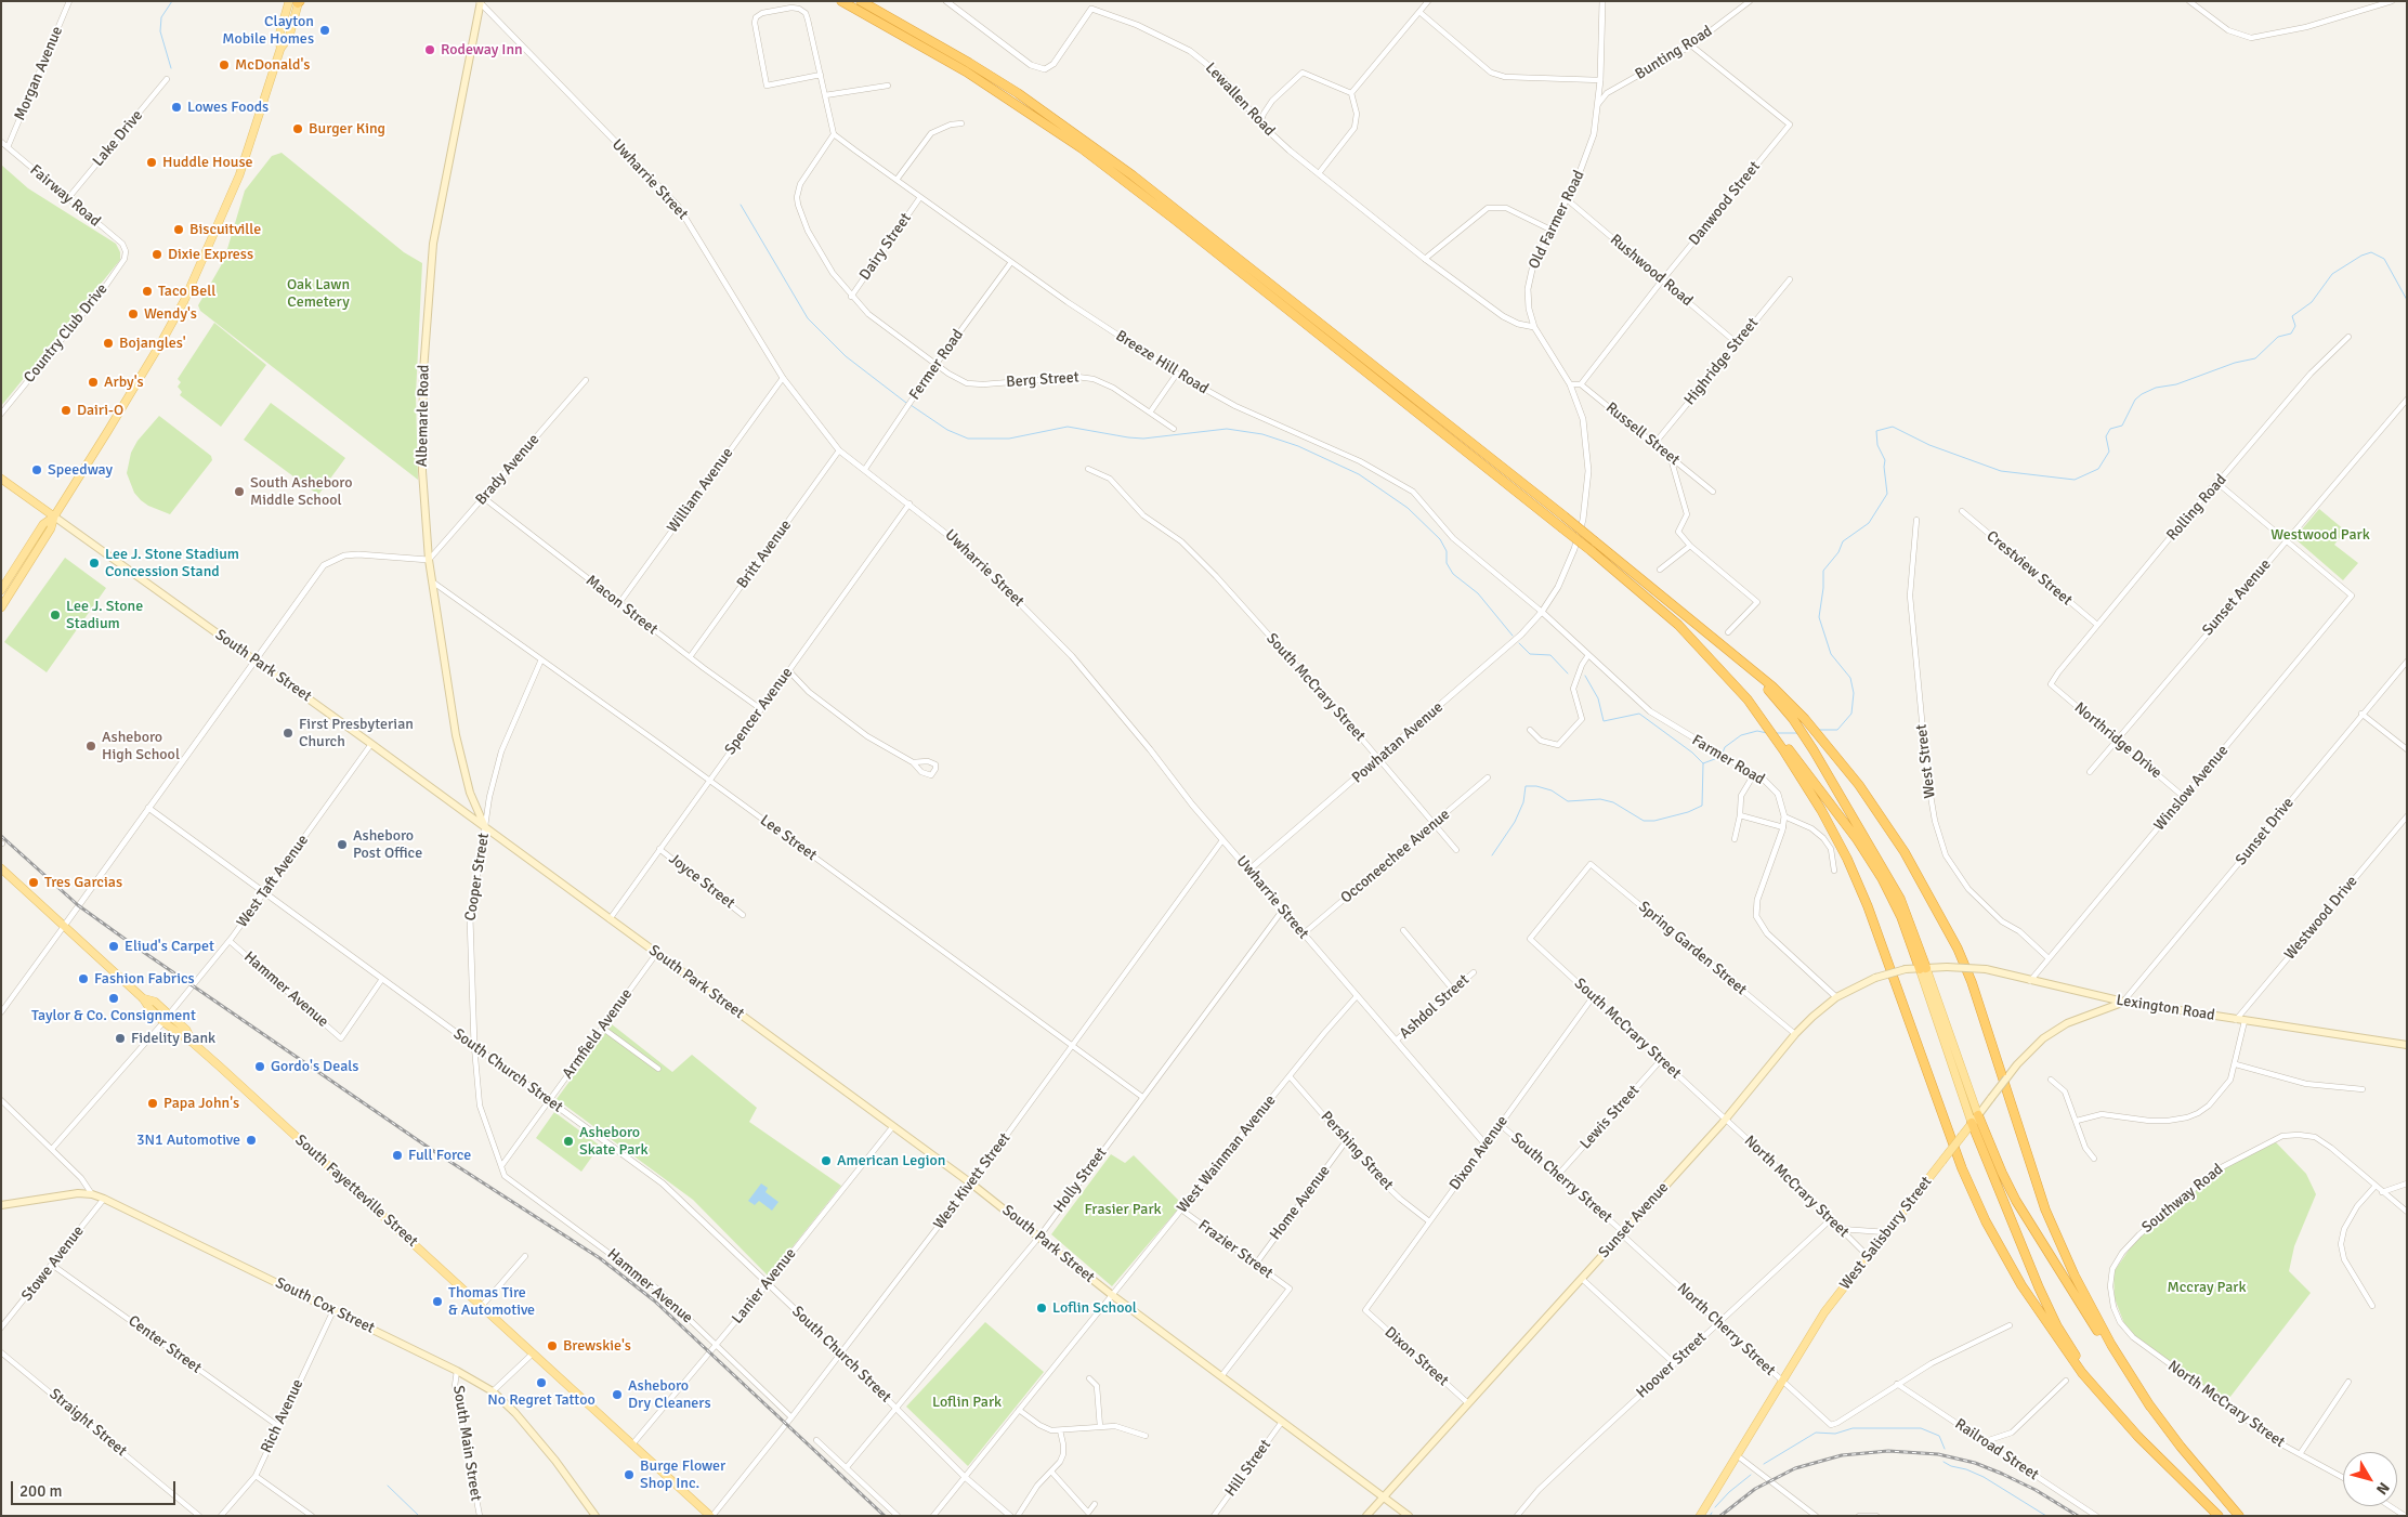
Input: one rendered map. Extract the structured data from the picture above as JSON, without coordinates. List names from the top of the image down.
{
  "streets": {
    "main road": [
      "Albemarle Road",
      "Sunset Avenue",
      "South Park Street",
      "Lexington Road",
      "South Fayetteville Street",
      "West Salisbury Street",
      "South Cox Street"
    ],
    "street": [
      "Bunting Road",
      "Morgan Avenue",
      "Lewallen Road",
      "Lake Drive",
      "Uwharrie Street",
      "Fairway Road",
      "Danwood Street",
      "Old Farmer Road",
      "Dairy Street",
      "Rushwood Road",
      "Country Club Drive",
      "Highridge Street",
      "Breeze Hill Road",
      "Fermer Road",
      "Berg Street",
      "Russell Street",
      "Brady Avenue",
      "William Avenue",
      "Rolling Road",
      "Britt Avenue",
      "Crestview Street",
      "Macon Street",
      "South McCrary Street",
      "Spencer Avenue",
      "Northridge Drive",
      "Powhatan Avenue",
      "Farmer Road",
      "West Street",
      "Winslow Avenue",
      "Sunset Drive",
      "Lee Street",
      "Occoneechee Avenue",
      "Cooper Street",
      "West Taft Avenue",
      "Joyce Street",
      "Westwood Drive",
      "Spring Garden Street",
      "Hammer Avenue",
      "Ashdol Street",
      "Armfield Avenue",
      "South Church Street",
      "Lewis Street",
      "Pershing Street",
      "Dixon Avenue",
      "West Wainman Avenue",
      "South Cherry Street",
      "Holly Street",
      "West Kivett Street",
      "North McCrary Street",
      "Southway Road",
      "Home Avenue",
      "Frazier Street",
      "Stowe Avenue",
      "Lanier Avenue",
      "North Cherry Street",
      "Center Street",
      "Dixon Street",
      "Hoover Street",
      "Rich Avenue",
      "Straight Street",
      "South Main Street",
      "Railroad Street",
      "Hill Street"
    ]
  },
  "crossings": [
    ["Bunting Road", "Danwood Street"],
    ["Bunting Road", "Old Farmer Road"],
    ["Morgan Avenue", "Fairway Road"],
    ["Lewallen Road", "Old Farmer Road"],
    ["Lake Drive", "Fairway Road"],
    ["Uwharrie Street", "Fermer Road"],
    ["Uwharrie Street", "Albemarle Road"],
    ["Uwharrie Street", "William Avenue"],
    ["Uwharrie Street", "Britt Avenue"],
    ["Uwharrie Street", "Spencer Avenue"],
    ["Uwharrie Street", "Powhatan Avenue"],
    ["Uwharrie Street", "Occoneechee Avenue"],
    ["Uwharrie Street", "Ashdol Street"],
    ["Uwharrie Street", "Dixon Avenue"],
    ["Uwharrie Street", "West Wainman Avenue"],
    ["Uwharrie Street", "Holly Street"],
    ["Uwharrie Street", "West Kivett Street"],
    ["Fairway Road", "Country Club Drive"],
    ["Danwood Street", "Rushwood Road"],
    ["Danwood Street", "Russell Street"],
    ["Old Farmer Road", "Rushwood Road"],
    ["Old Farmer Road", "Breeze Hill Road"],
    ["Old Farmer Road", "Powhatan Avenue"],
    ["Old Farmer Road", "Farmer Road"],
    ["Dairy Street", "Breeze Hill Road"],
    ["Dairy Street", "Berg Street"],
    ["Rushwood Road", "Highridge Street"],
    ["Highridge Street", "Russell Street"],
    ["Breeze Hill Road", "Fermer Road"],
    ["Breeze Hill Road", "Berg Street"],
    ["Breeze Hill Road", "Powhatan Avenue"],
    ["Breeze Hill Road", "Farmer Road"],
    ["Fermer Road", "Berg Street"],
    ["Albemarle Road", "Brady Avenue"],
    ["Albemarle Road", "South Park Street"],
    ["Albemarle Road", "Lee Street"],
    ["Albemarle Road", "Cooper Street"],
    ["Brady Avenue", "Macon Street"],
    ["William Avenue", "Macon Street"],
    ["Rolling Road", "Crestview Street"],
    ["Rolling Road", "Northridge Drive"],
    ["Britt Avenue", "Macon Street"],
    ["Sunset Avenue", "South Park Street"],
    ["Sunset Avenue", "South McCrary Street"],
    ["Sunset Avenue", "Northridge Drive"],
    ["Sunset Avenue", "Farmer Road"],
    ["Sunset Avenue", "Winslow Avenue"],
    ["Sunset Avenue", "Spring Garden Street"],
    ["Sunset Avenue", "Lexington Road"],
    ["Sunset Avenue", "South Cherry Street"],
    ["Sunset Avenue", "North McCrary Street"],
    ["Sunset Avenue", "North Cherry Street"],
    ["Sunset Avenue", "Dixon Street"],
    ["Macon Street", "Spencer Avenue"],
    ["South Park Street", "Spencer Avenue"],
    ["South Park Street", "Cooper Street"],
    ["South Park Street", "West Taft Avenue"],
    ["South Park Street", "Armfield Avenue"],
    ["South Park Street", "West Wainman Avenue"],
    ["South Park Street", "Holly Street"],
    ["South Park Street", "West Kivett Street"],
    ["South Park Street", "Frazier Street"],
    ["South Park Street", "Lanier Avenue"],
    ["South Park Street", "Hill Street"],
    ["South McCrary Street", "Powhatan Avenue"],
    ["South McCrary Street", "Occoneechee Avenue"],
    ["South McCrary Street", "Spring Garden Street"],
    ["South McCrary Street", "Lewis Street"],
    ["South McCrary Street", "Dixon Avenue"],
    ["South McCrary Street", "North McCrary Street"],
    ["Spencer Avenue", "Lee Street"],
    ["Spencer Avenue", "Joyce Street"],
    ["Northridge Drive", "Winslow Avenue"],
    ["Powhatan Avenue", "Farmer Road"],
    ["West Street", "Winslow Avenue"],
    ["Winslow Avenue", "Lexington Road"],
    ["Sunset Drive", "Lexington Road"],
    ["Sunset Drive", "West Salisbury Street"],
    ["Lee Street", "Cooper Street"],
    ["Lee Street", "Holly Street"],
    ["Lee Street", "West Kivett Street"],
    ["Cooper Street", "Hammer Avenue"],
    ["Cooper Street", "Armfield Avenue"],
    ["Cooper Street", "South Church Street"],
    ["West Taft Avenue", "Hammer Avenue"],
    ["West Taft Avenue", "South Church Street"],
    ["Westwood Drive", "Lexington Road"],
    ["Hammer Avenue", "Armfield Avenue"],
    ["Hammer Avenue", "South Church Street"],
    ["Hammer Avenue", "West Kivett Street"],
    ["Hammer Avenue", "Lanier Avenue"],
    ["Lexington Road", "West Salisbury Street"],
    ["Armfield Avenue", "South Church Street"],
    ["South Church Street", "West Wainman Avenue"],
    ["South Church Street", "Holly Street"],
    ["South Church Street", "West Kivett Street"],
    ["South Church Street", "Lanier Avenue"],
    ["Lewis Street", "South Cherry Street"],
    ["Pershing Street", "Dixon Avenue"],
    ["Pershing Street", "West Wainman Avenue"],
    ["Pershing Street", "Home Avenue"],
    ["Dixon Avenue", "South Cherry Street"],
    ["Dixon Avenue", "Dixon Street"],
    ["West Wainman Avenue", "Frazier Street"],
    ["South Cherry Street", "North Cherry Street"],
    ["West Kivett Street", "South Fayetteville Street"],
    ["North McCrary Street", "Southway Road"],
    ["North McCrary Street", "West Salisbury Street"],
    ["North McCrary Street", "Hoover Street"],
    ["South Fayetteville Street", "Lanier Avenue"],
    ["Home Avenue", "Frazier Street"],
    ["West Salisbury Street", "North Cherry Street"],
    ["Stowe Avenue", "South Cox Street"],
    ["Stowe Avenue", "Center Street"],
    ["South Cox Street", "Rich Avenue"],
    ["South Cox Street", "South Main Street"],
    ["North Cherry Street", "Hoover Street"],
    ["North Cherry Street", "Railroad Street"],
    ["Center Street", "Rich Avenue"]
  ],
  "parks": [
    "Oak Lawn Cemetery",
    "Westwood Park",
    "Frasier Park",
    "Mccray Park",
    "Loflin Park"
  ],
  "places": [
    "Clayton Mobile Homes",
    "Rodeway Inn",
    "McDonald's",
    "Lowes Foods",
    "Burger King",
    "Huddle House",
    "Biscuitville",
    "Dixie Express",
    "Taco Bell",
    "Wendy's",
    "Bojangles'",
    "Arby's",
    "Dairi-O",
    "Speedway",
    "South Asheboro Middle School",
    "Lee J. Stone Stadium Concession Stand",
    "Lee J. Stone Stadium",
    "First Presbyterian Church",
    "Asheboro High School",
    "Asheboro Post Office",
    "Tres Garcias",
    "Eliud's Carpet",
    "Fashion Fabrics",
    "Taylor & Co. Consignment",
    "Fidelity Bank",
    "Gordo's Deals",
    "Papa John's",
    "3N1 Automotive",
    "Asheboro Skate Park",
    "Full Force",
    "American Legion",
    "Thomas Tire & Automotive",
    "Loflin School",
    "Brewskie's",
    "No Regret Tattoo",
    "Asheboro Dry Cleaners",
    "Burge Flower Shop Inc."
  ],
  "scale_bar": "200 m",
  "north": "bottom right"
}
